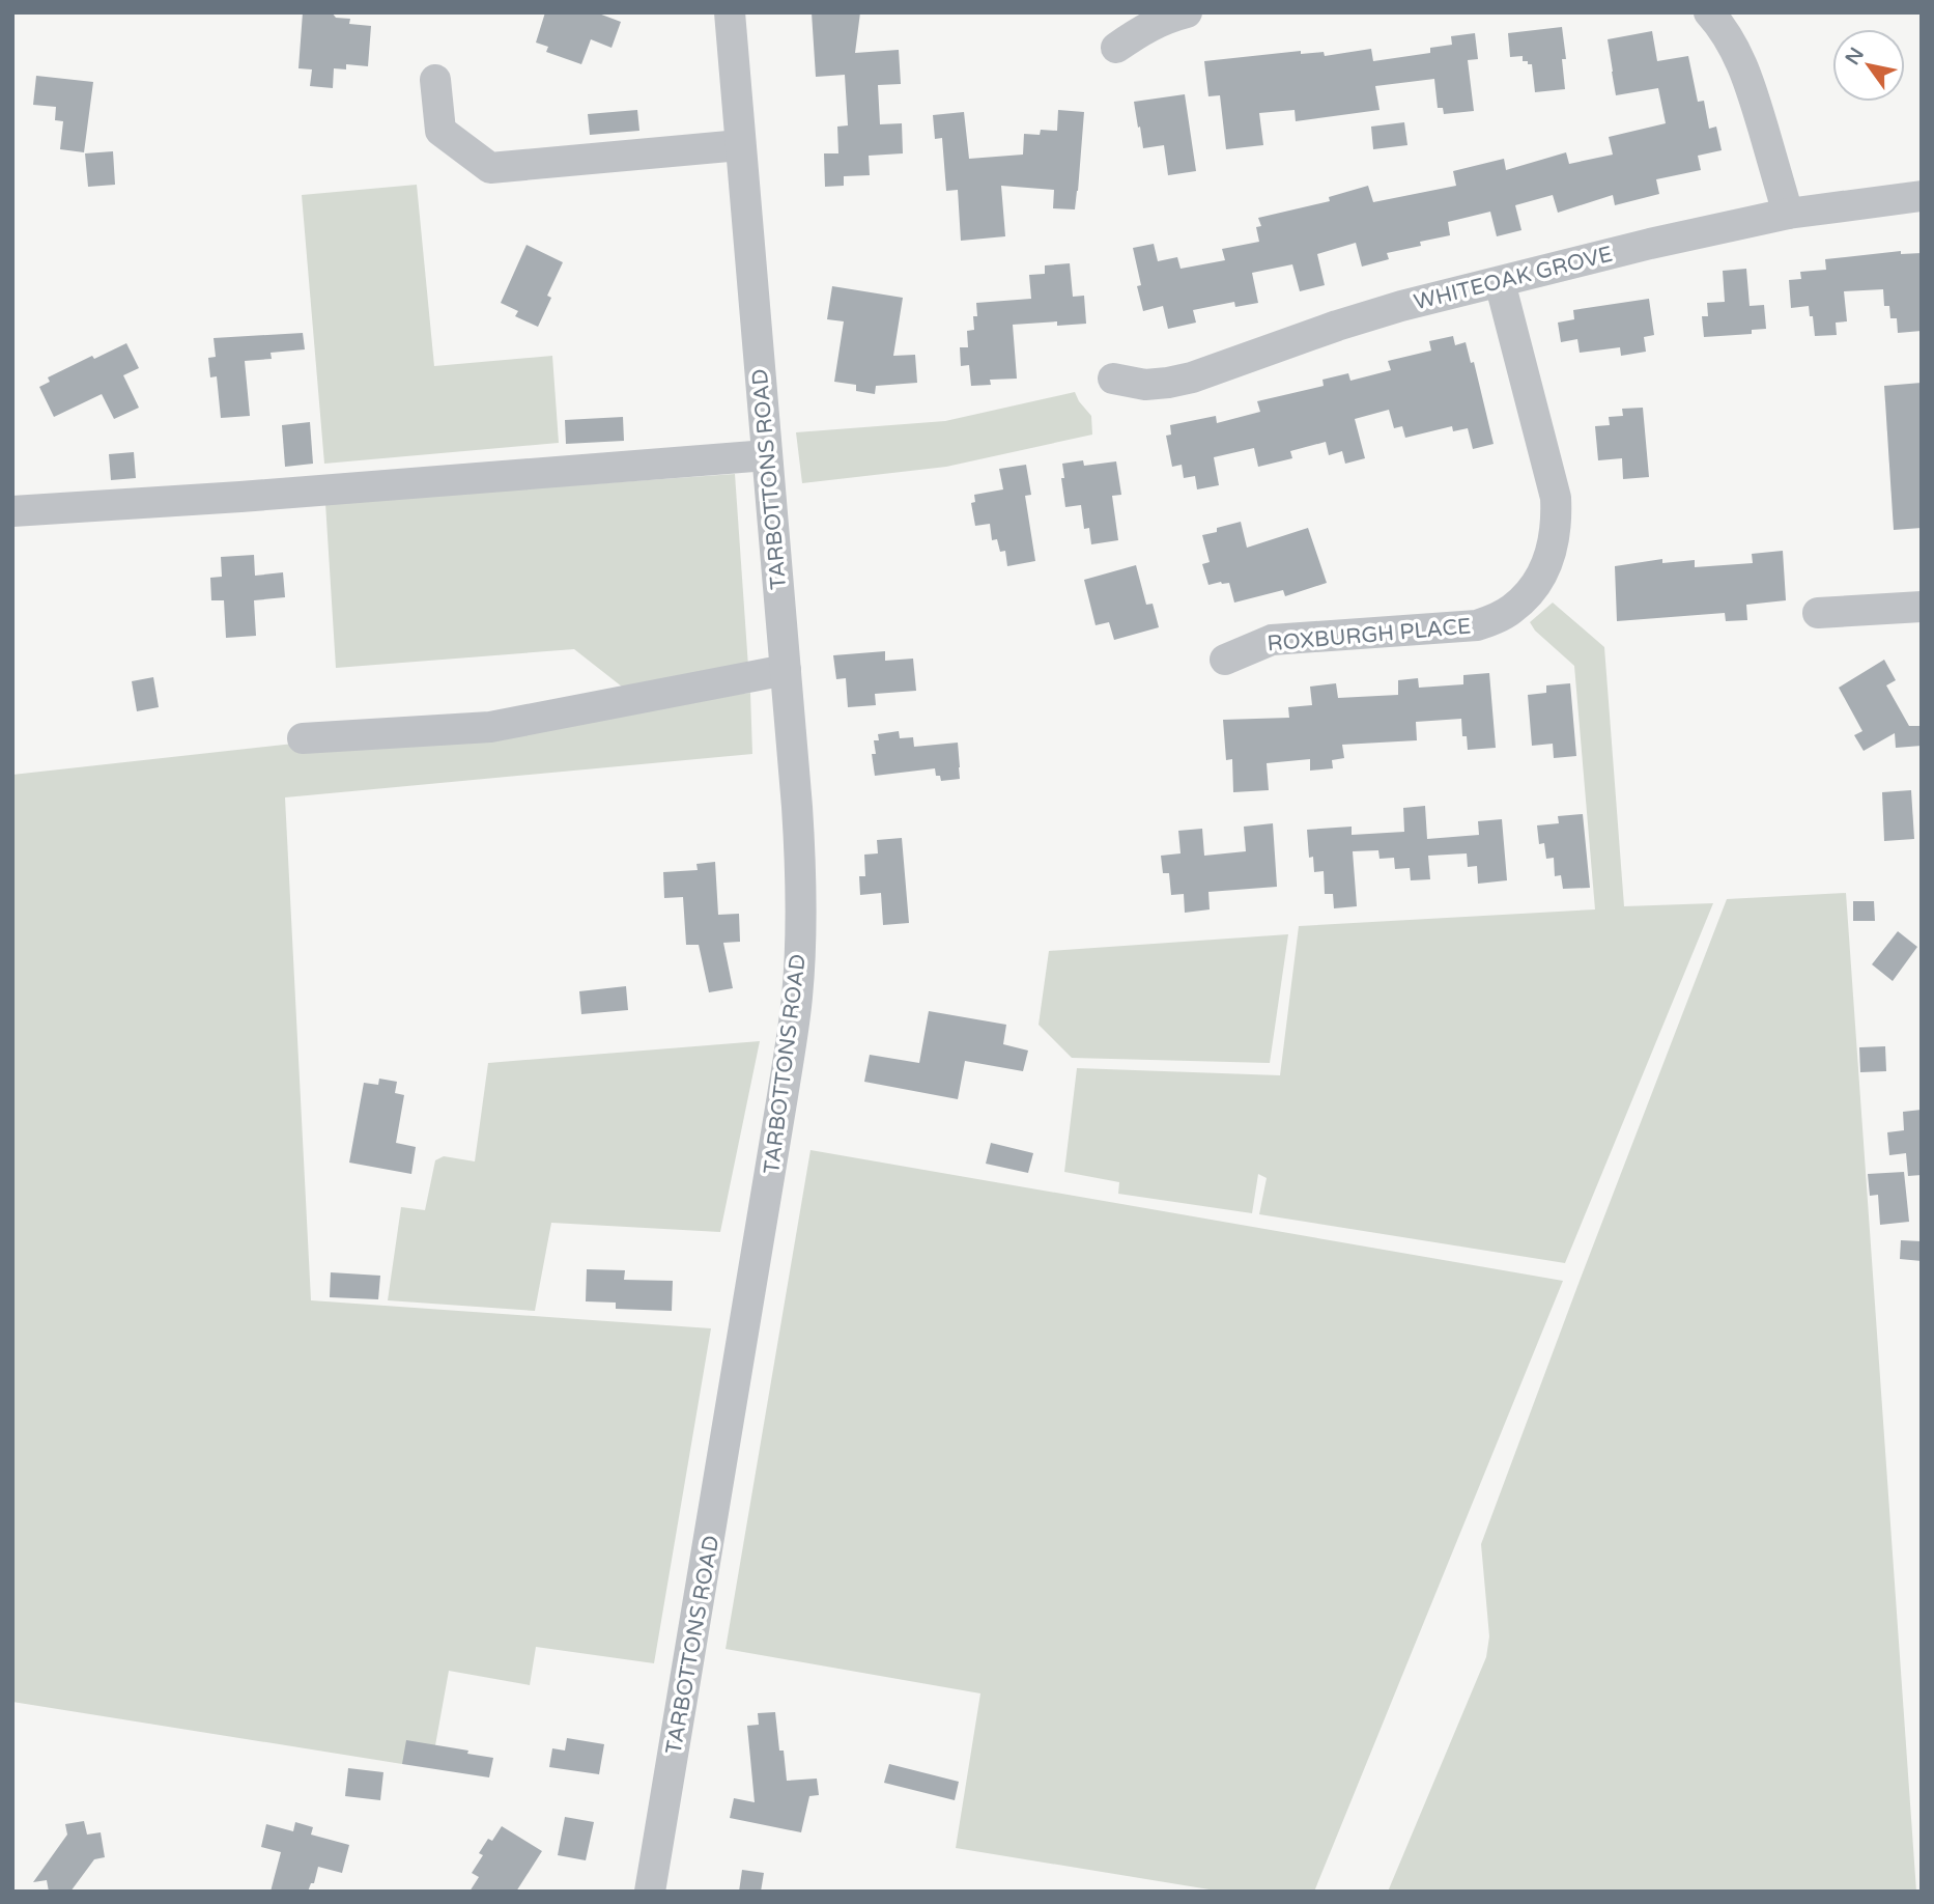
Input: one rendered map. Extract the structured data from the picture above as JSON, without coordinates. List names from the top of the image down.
{
  "streets": {
    "street": ["WHITEOAK GROVE", "TARBOTTONS ROAD", "ROXBURGH PLACE"]
  },
  "crossings": [
    ["WHITEOAK GROVE", "ROXBURGH PLACE"]
  ],
  "north": "top left"
}
